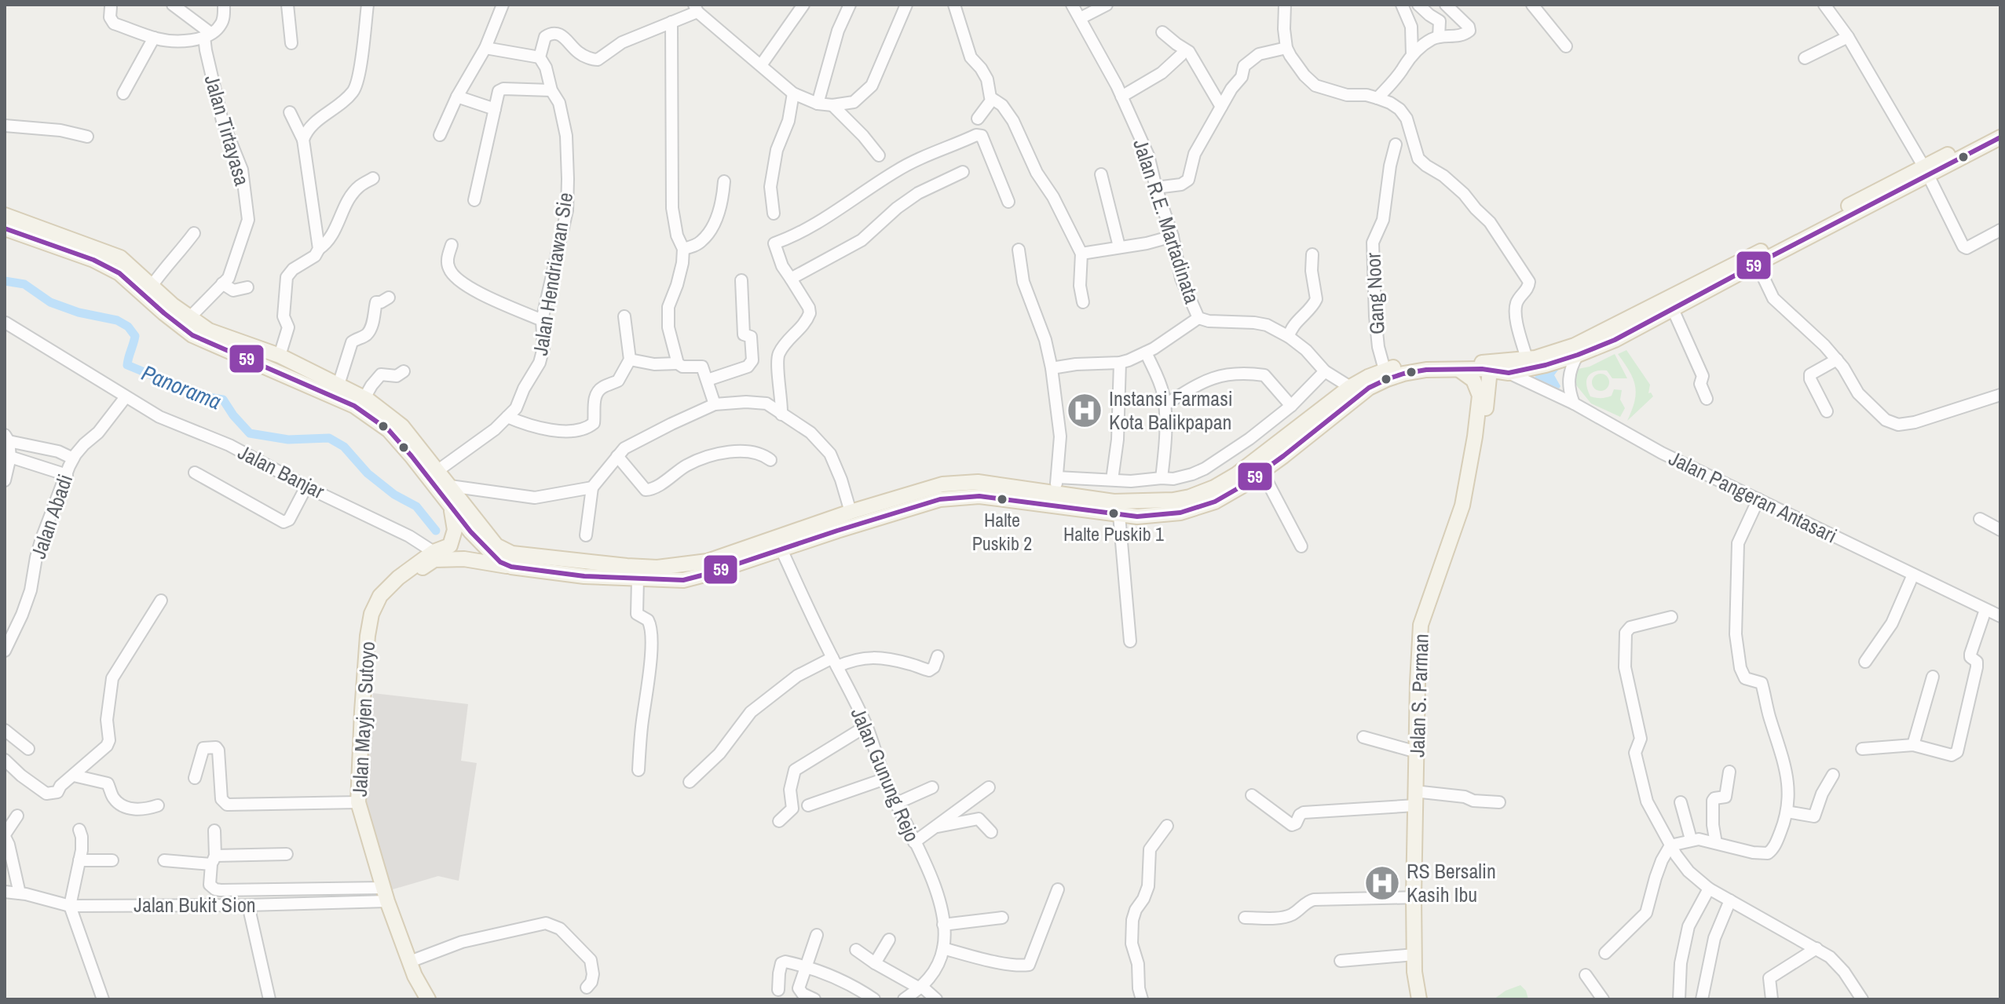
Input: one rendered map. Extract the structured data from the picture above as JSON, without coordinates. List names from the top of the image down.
{
  "streets": {
    "main road": ["Jalan S. Parman", "Jalan Mayjen Sutoyo"],
    "street": [
      "Jalan Tirtayasa",
      "Jalan R.E. Martadinata",
      "Jalan Hendriawan Sie",
      "Gang Noor",
      "Jalan Banjar",
      "Jalan Pangeran Antasari",
      "Jalan Abadi",
      "Jalan Gunung Rejo",
      "Jalan Bukit Sion"
    ]
  },
  "crossings": [
    ["Jalan Banjar", "Jalan Abadi"],
    ["Jalan Banjar", "Jalan Mayjen Sutoyo"],
    ["Jalan Mayjen Sutoyo", "Jalan Gunung Rejo"],
    ["Jalan Mayjen Sutoyo", "Jalan Bukit Sion"]
  ],
  "water": ["Panorama"],
  "places": {
    "hospital": ["Instansi Farmasi Kota Balikpapan", "RS Bersalin Kasih Ibu"],
    "other": ["Halte Puskib 2", "Halte Puskib 1"]
  },
  "lines": ["transit line 59"]
}
